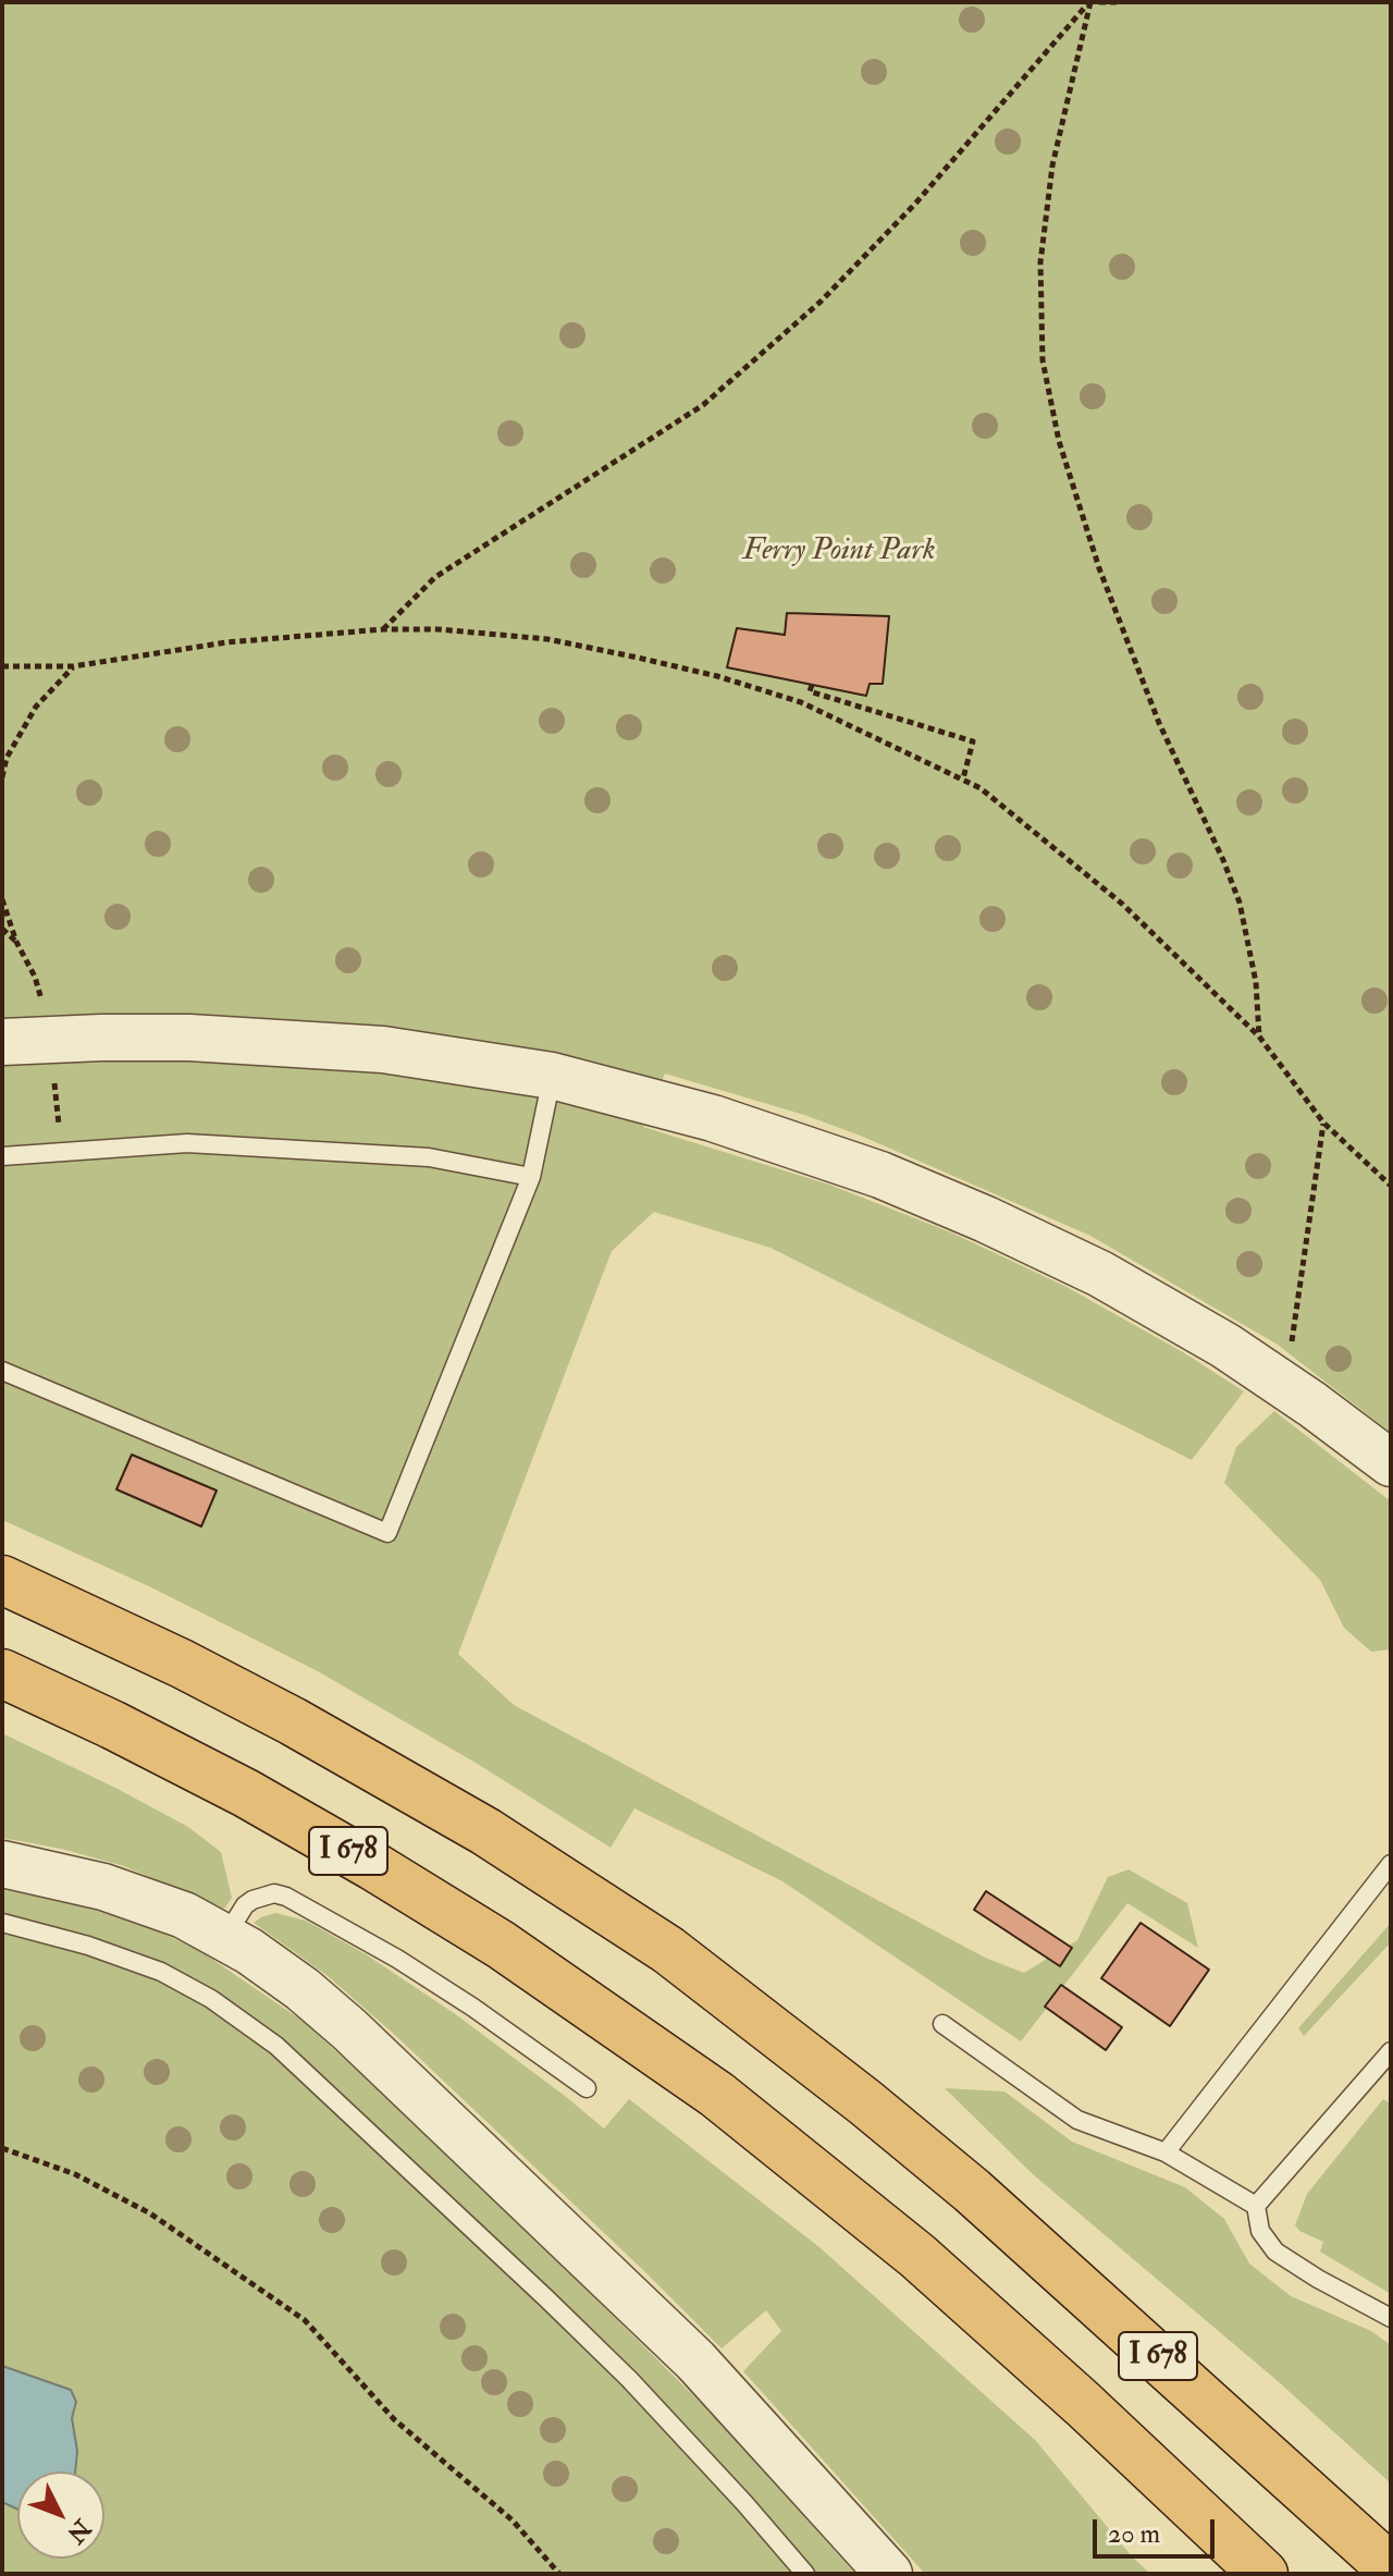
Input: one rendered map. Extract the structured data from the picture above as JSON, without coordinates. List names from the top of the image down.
{
  "streets": {
    "highway": ["I 678"]
  },
  "parks": ["Ferry Point Park"],
  "scale_bar": "20 m",
  "north": "bottom right"
}
